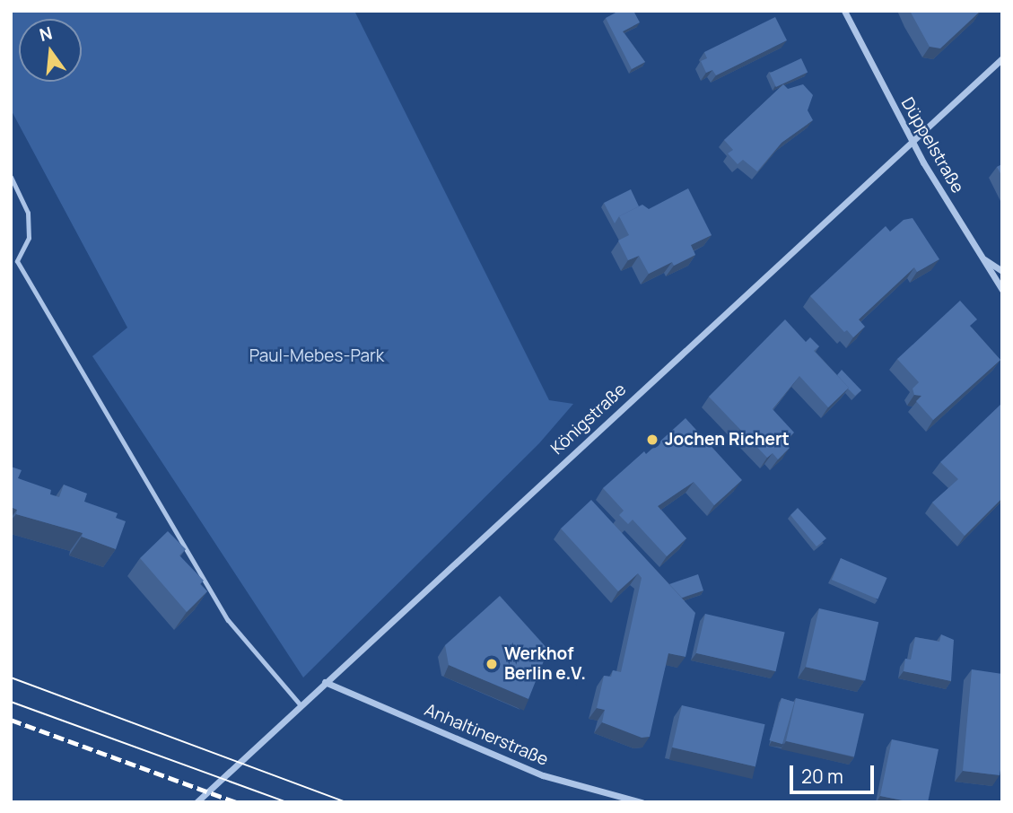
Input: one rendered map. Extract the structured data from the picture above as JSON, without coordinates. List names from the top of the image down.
{
  "streets": {
    "street": ["Düppelstraße", "Königstraße", "Anhaltinerstraße"]
  },
  "crossings": [
    ["Düppelstraße", "Königstraße"],
    ["Königstraße", "Anhaltinerstraße"]
  ],
  "parks": ["Paul-Mebes-Park"],
  "places": ["Jochen Richert", "Werkhof Berlin e.V."],
  "scale_bar": "20 m",
  "north": "top"
}
